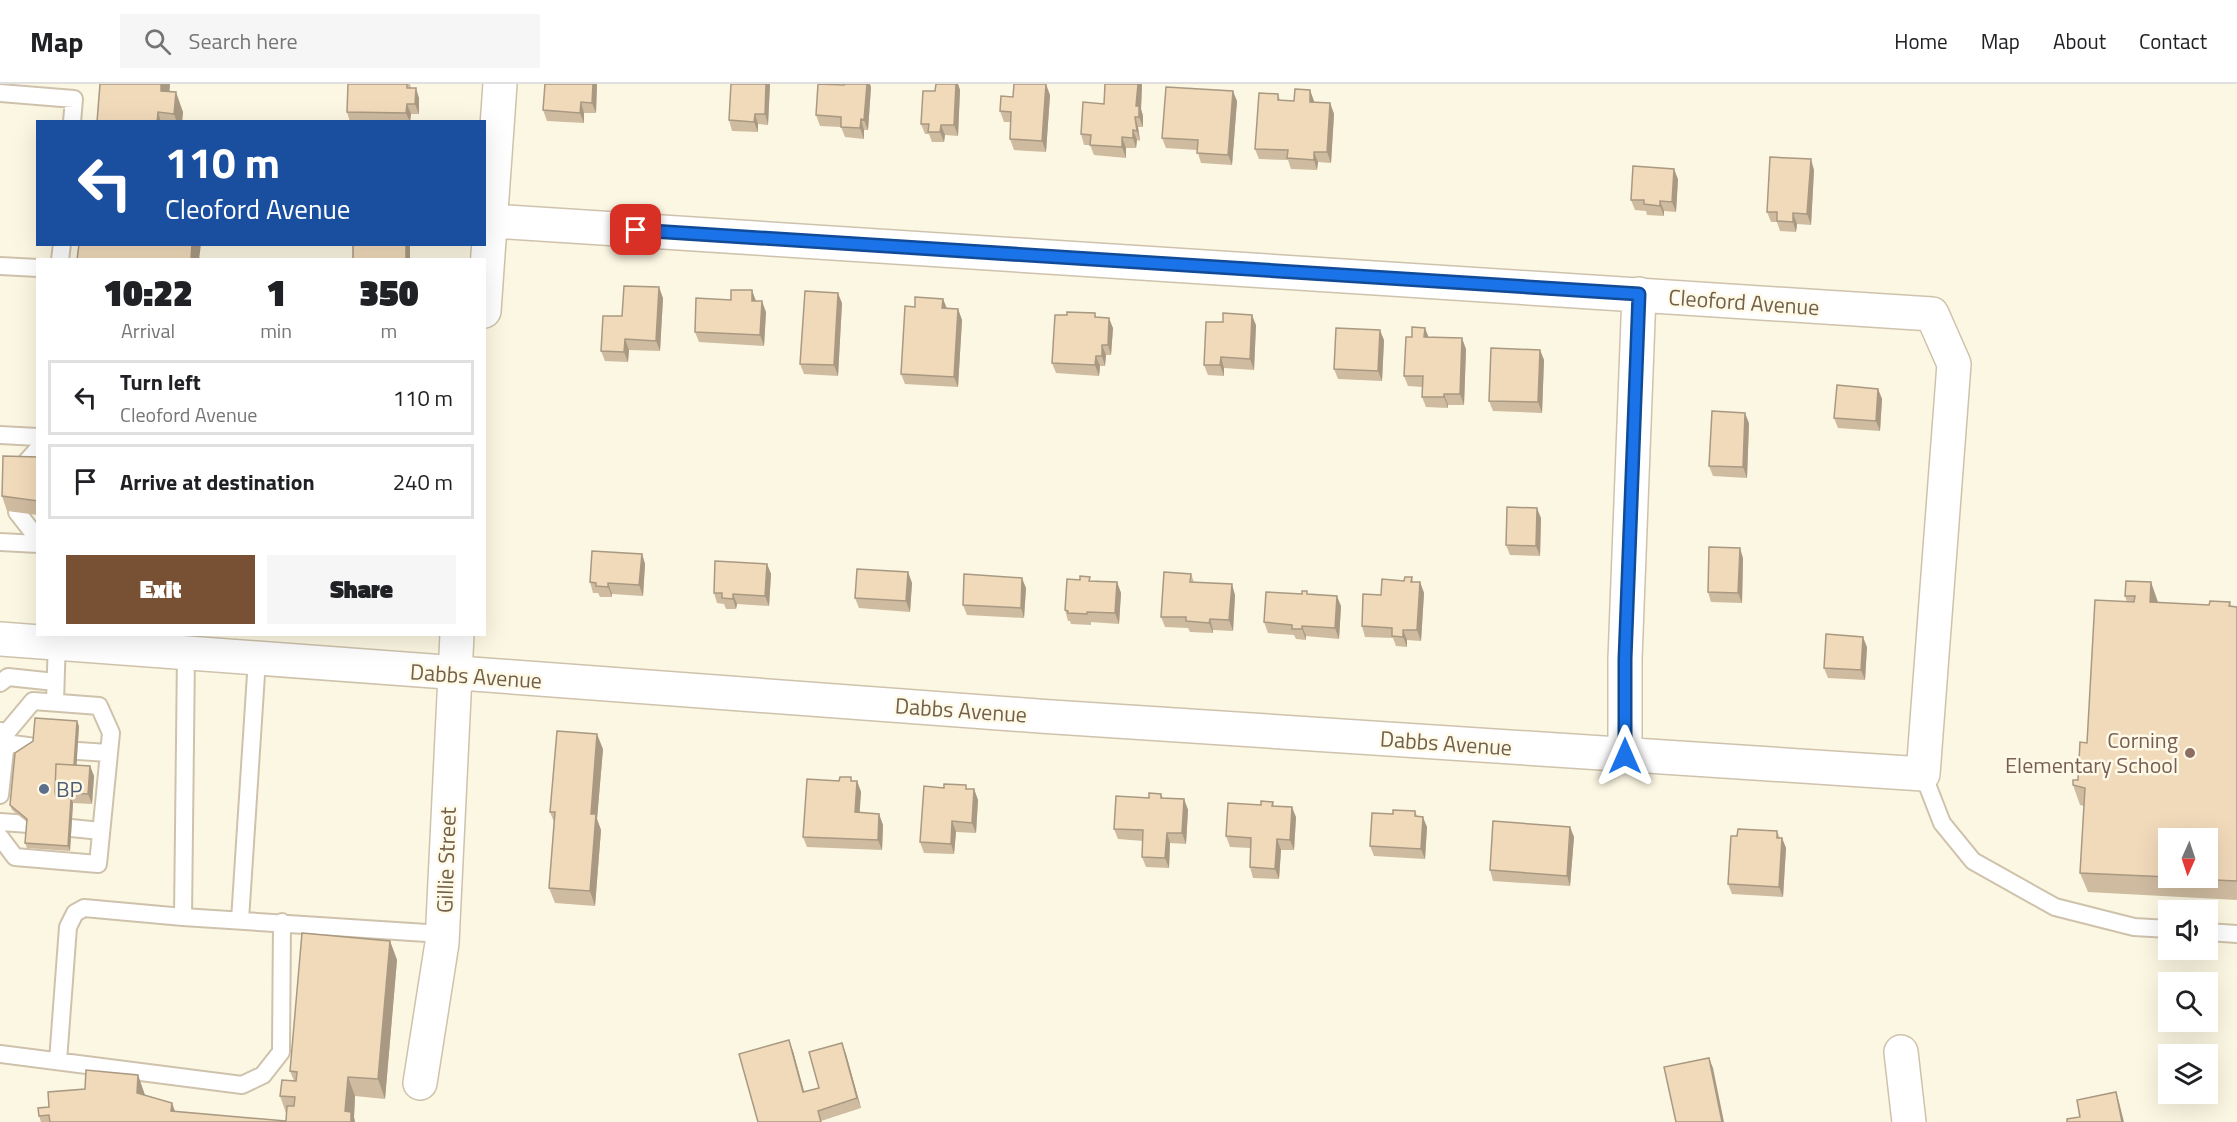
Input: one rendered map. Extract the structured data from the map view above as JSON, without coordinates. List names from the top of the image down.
{
  "streets": {
    "street": ["Cleoford Avenue", "Dabbs Avenue", "Gillie Street"]
  },
  "crossings": [
    ["Cleoford Avenue", "Dabbs Avenue"],
    ["Dabbs Avenue", "Gillie Street"]
  ],
  "places": ["Corning Elementary School", "BP"],
  "north": "bottom",
  "page": {
    "header": "Map",
    "search": "Search here",
    "nav": [
      "Home",
      "Map",
      "About",
      "Contact"
    ],
    "turn": ["110 m", "Cleoford Avenue"],
    "eta": [
      "10:22",
      "Arrival",
      "1",
      "min",
      "350",
      "m"
    ],
    "list": [
      {
        "name": "Turn left",
        "note": "Cleoford Avenue",
        "value": "110 m"
      },
      {
        "name": "Arrive at destination",
        "value": "240 m"
      }
    ],
    "buttons": ["Exit", "Share"]
  }
}
